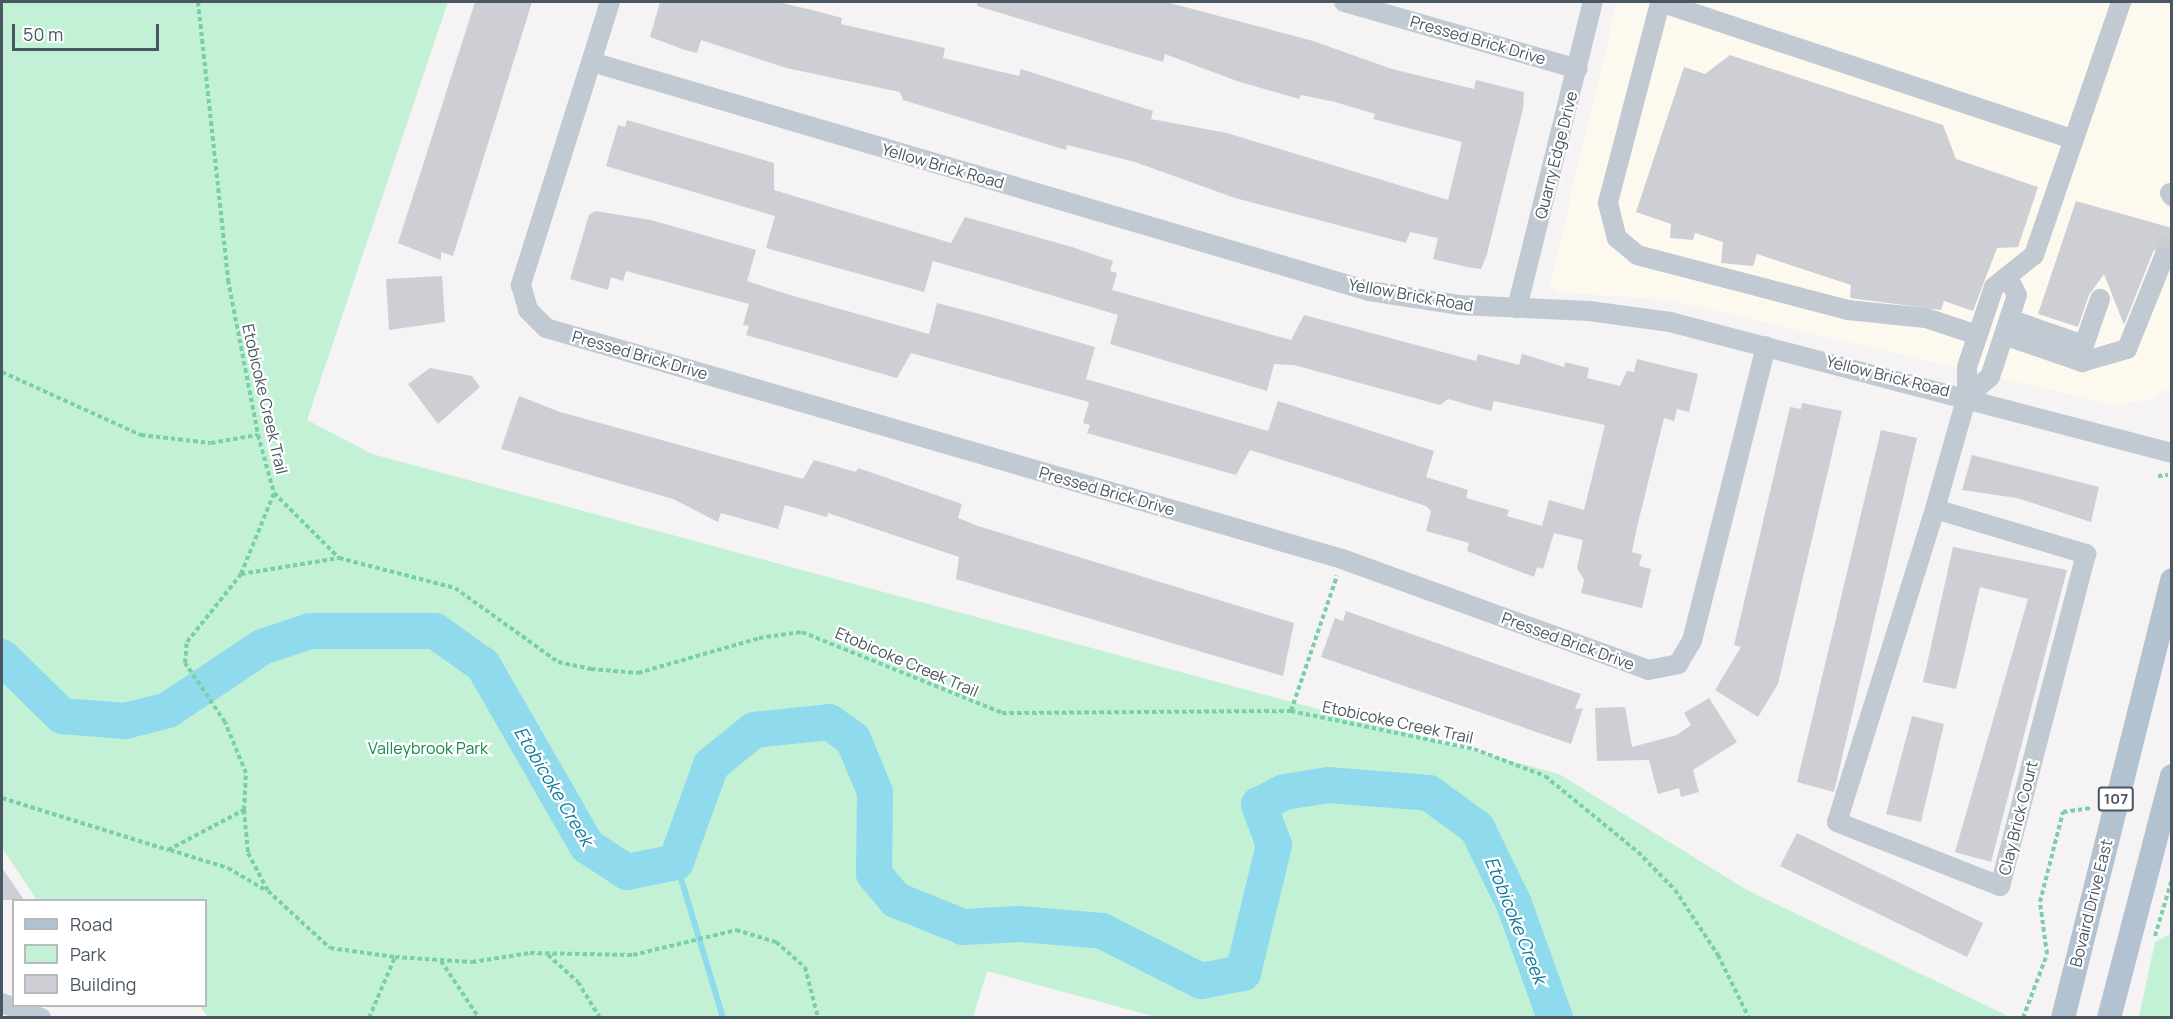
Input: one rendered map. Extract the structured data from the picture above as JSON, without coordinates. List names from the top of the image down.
{
  "streets": {
    "main road": ["107", "Bovaird Drive East"],
    "street": [
      "Pressed Brick Drive",
      "Quarry Edge Drive",
      "Yellow Brick Road",
      "Clay Brick Court"
    ],
    "path": ["Etobicoke Creek Trail"]
  },
  "crossings": [
    ["Pressed Brick Drive", "Quarry Edge Drive"],
    ["Pressed Brick Drive", "Yellow Brick Road"],
    ["Quarry Edge Drive", "Yellow Brick Road"],
    ["Yellow Brick Road", "Clay Brick Court"]
  ],
  "water": ["Etobicoke Creek"],
  "parks": ["Valleybrook Park"],
  "legend": ["Road", "Park", "Building"],
  "scale_bar": "50 m"
}
